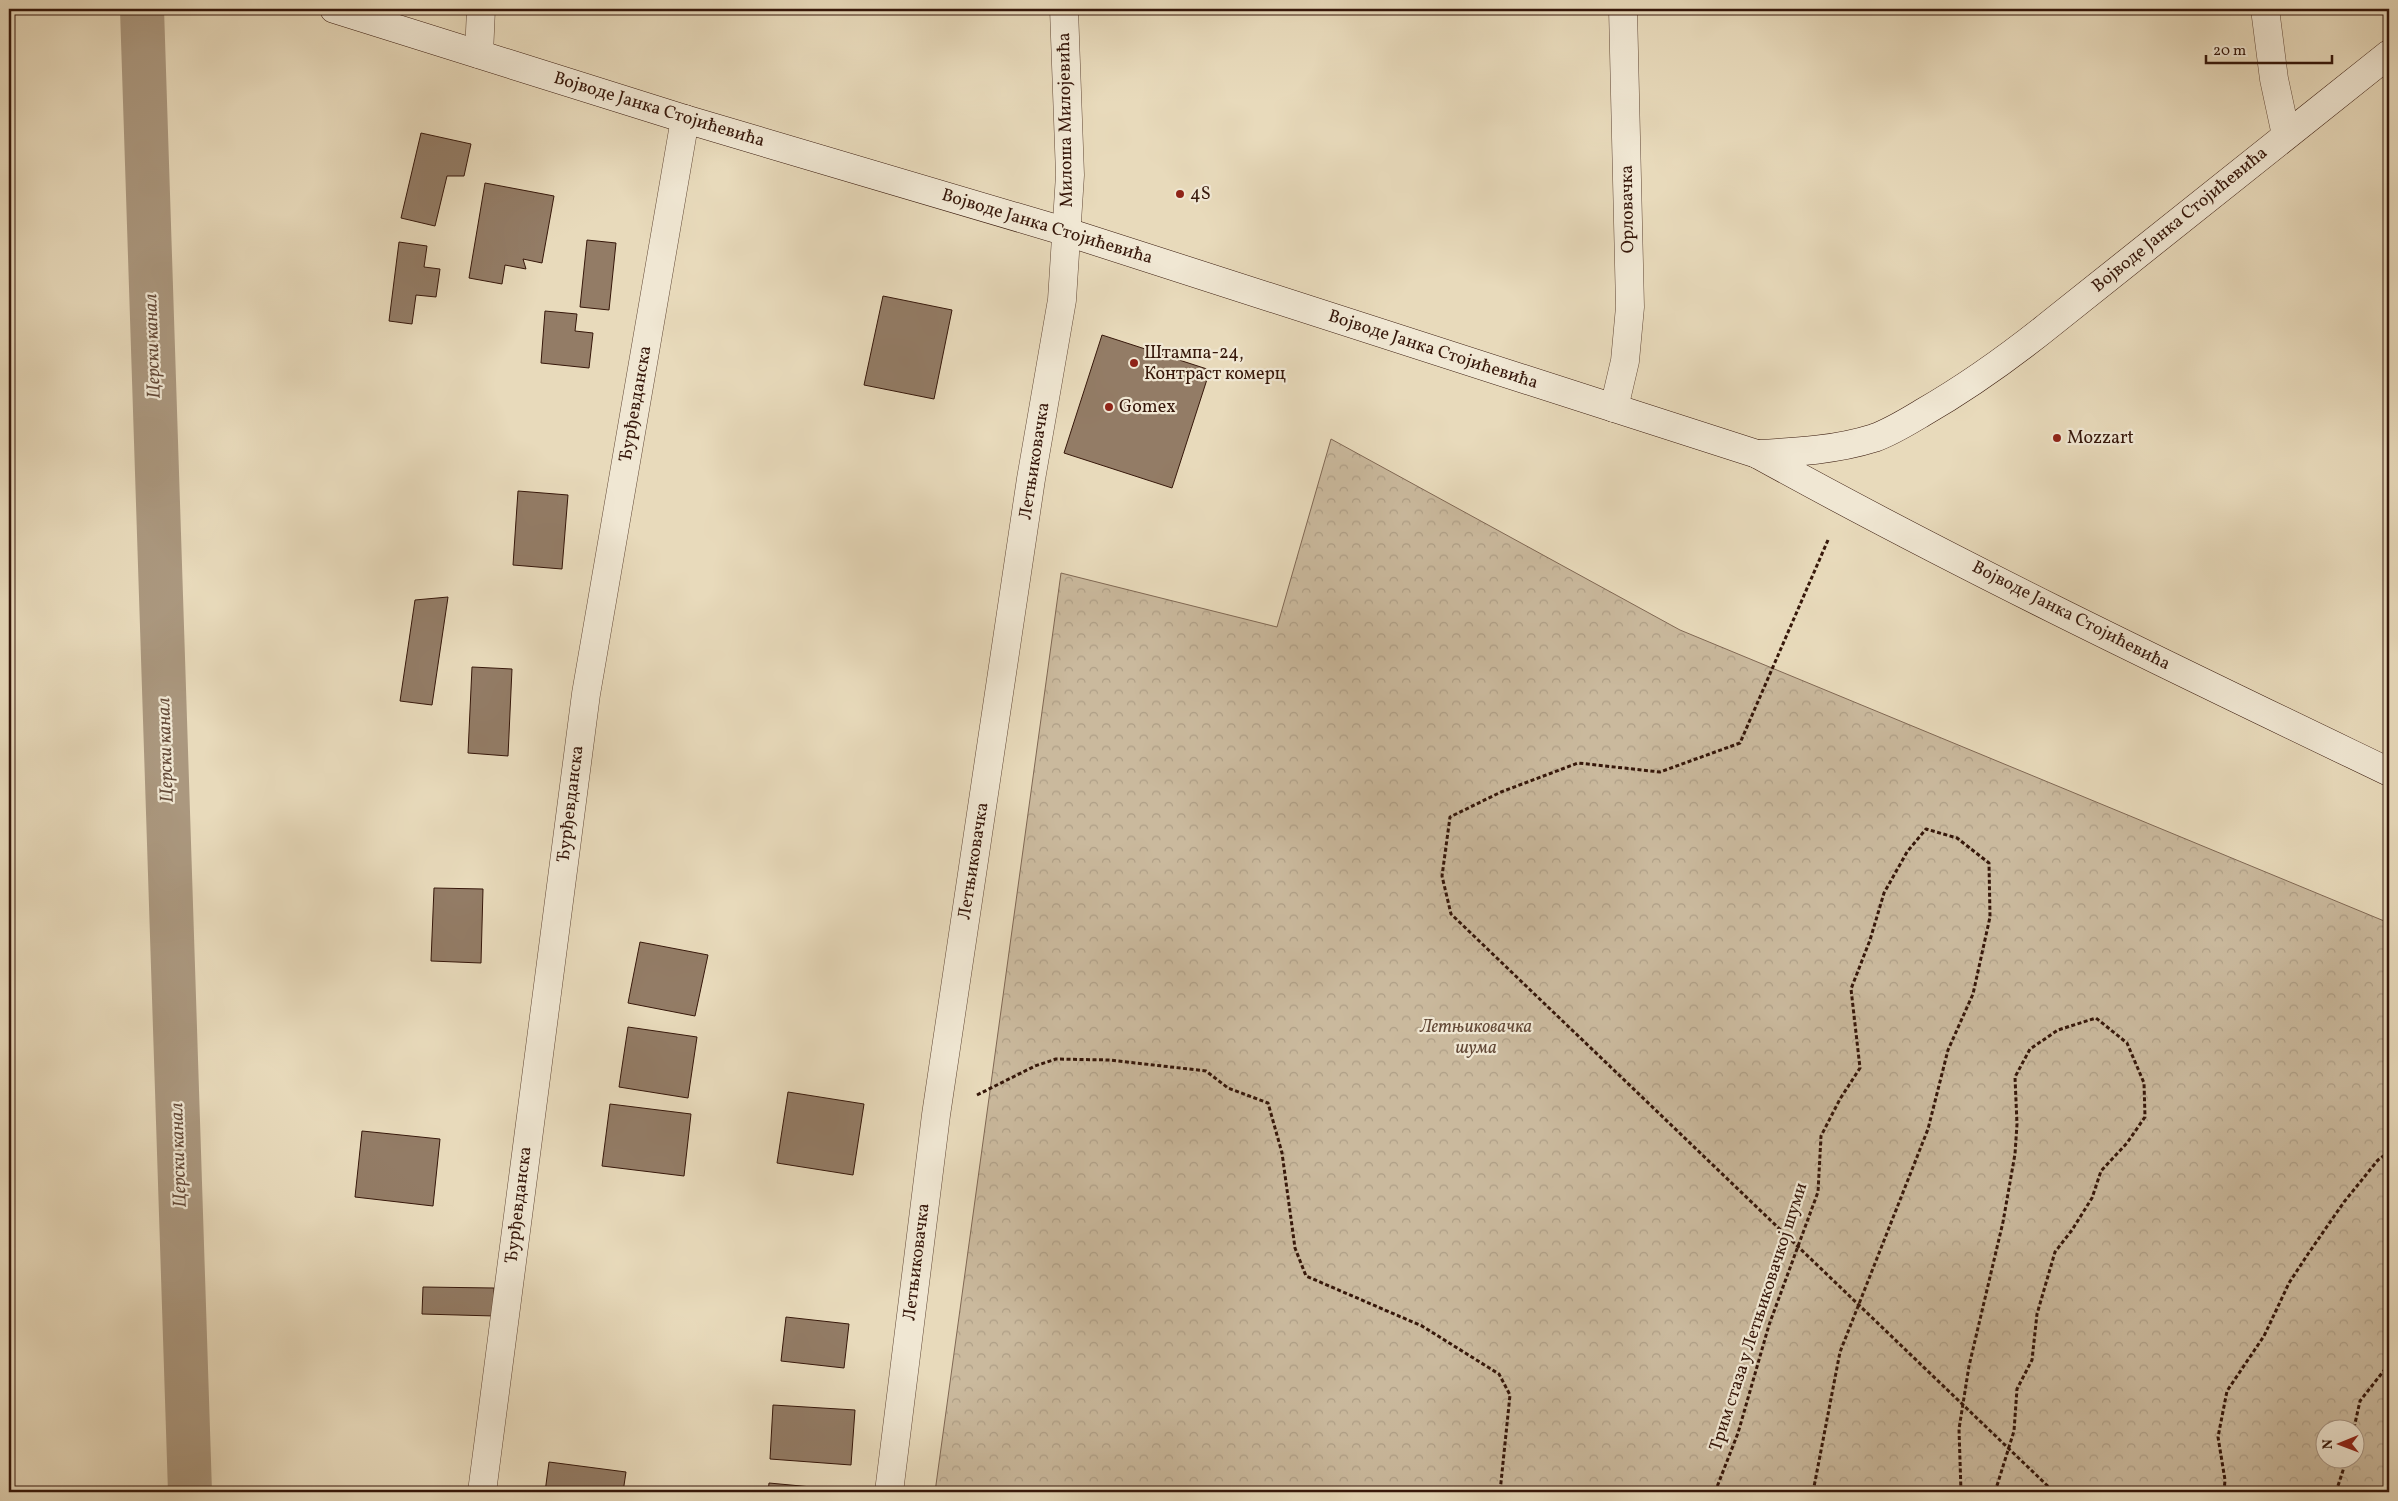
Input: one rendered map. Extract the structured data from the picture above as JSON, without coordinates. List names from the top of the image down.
{
  "streets": {
    "street": [
      "Војводе Јанка Стојићевића",
      "Милоша Милојевића",
      "Орловачка",
      "Ђурђевданска",
      "Летњиковачка"
    ],
    "path": ["Трим стаза у Летњиковачкој шуми"]
  },
  "crossings": [
    ["Војводе Јанка Стојићевића", "Милоша Милојевића"],
    ["Војводе Јанка Стојићевића", "Орловачка"],
    ["Војводе Јанка Стојићевића", "Ђурђевданска"],
    ["Војводе Јанка Стојићевића", "Летњиковачка"],
    ["Милоша Милојевића", "Летњиковачка"]
  ],
  "water": ["Церски канал"],
  "parks": ["Летњиковачка шума"],
  "places": [
    "4S",
    "Штампа-24, Контраст комерц",
    "Gomex",
    "Mozzart"
  ],
  "scale_bar": "20 m",
  "north": "left"
}
